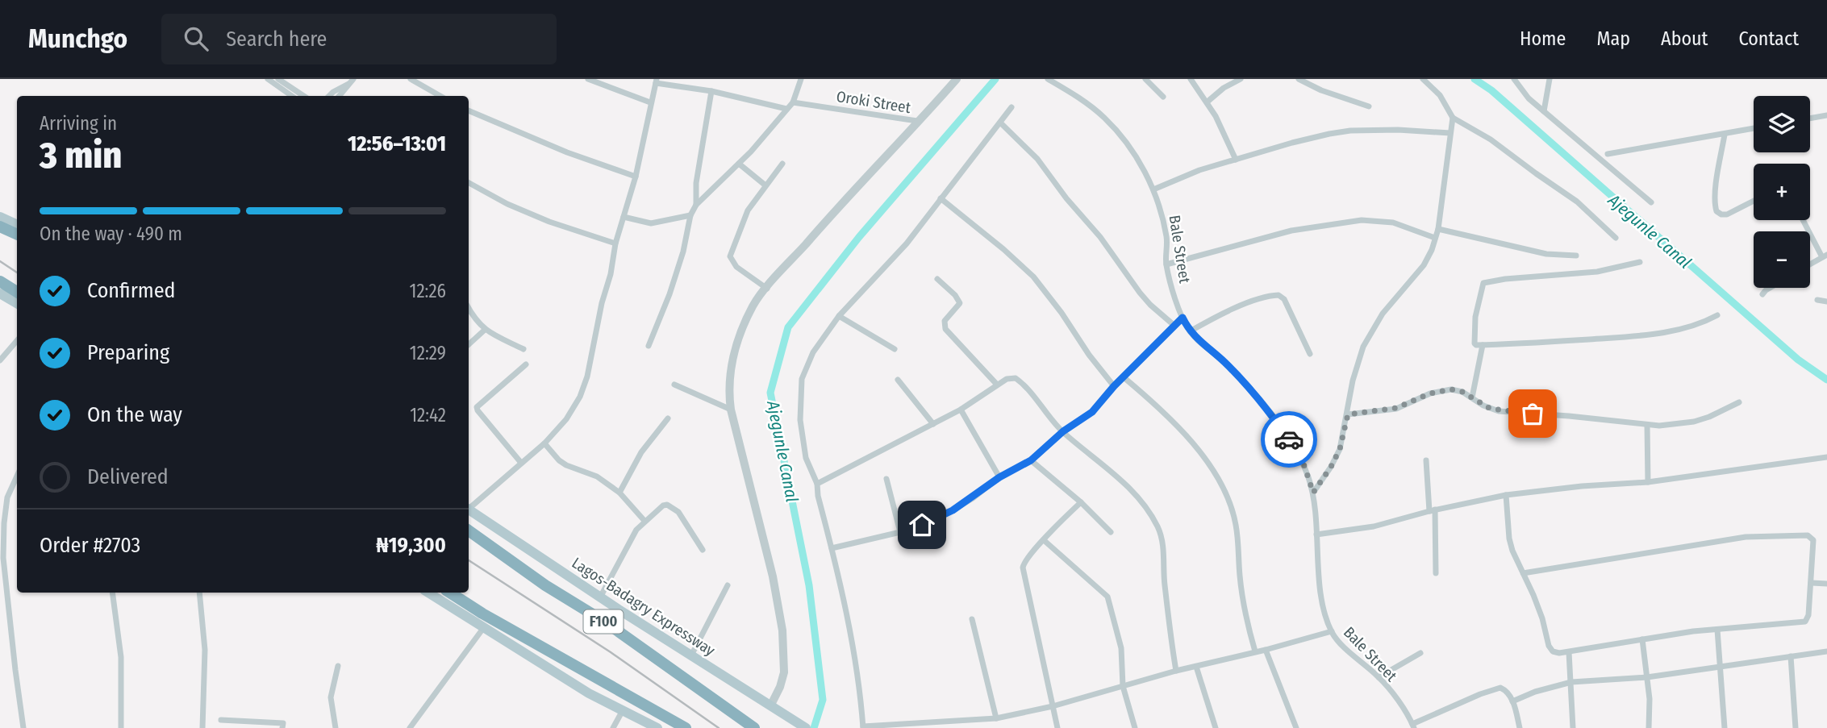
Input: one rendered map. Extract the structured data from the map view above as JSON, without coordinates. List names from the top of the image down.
{
  "streets": {
    "highway": ["F100"],
    "main road": ["Lagos-Badagry Expressway"],
    "street": ["Oroki Street", "Bale Street"]
  },
  "water": ["Ajegunle Canal"],
  "page": {
    "header": "Munchgo",
    "search": "Search here",
    "nav": [
      "Home",
      "Map",
      "About",
      "Contact"
    ],
    "map_buttons": ["+", "−"],
    "heading": ["3 min", "Arriving in", "12:56–13:01"],
    "panel": ["Order #2703", "₦19,300"],
    "bar": "On the way · 490 m",
    "list": [
      ["Confirmed", "12:26"],
      ["Preparing", "12:29"],
      ["On the way", "12:42"],
      "Delivered"
    ]
  }
}
